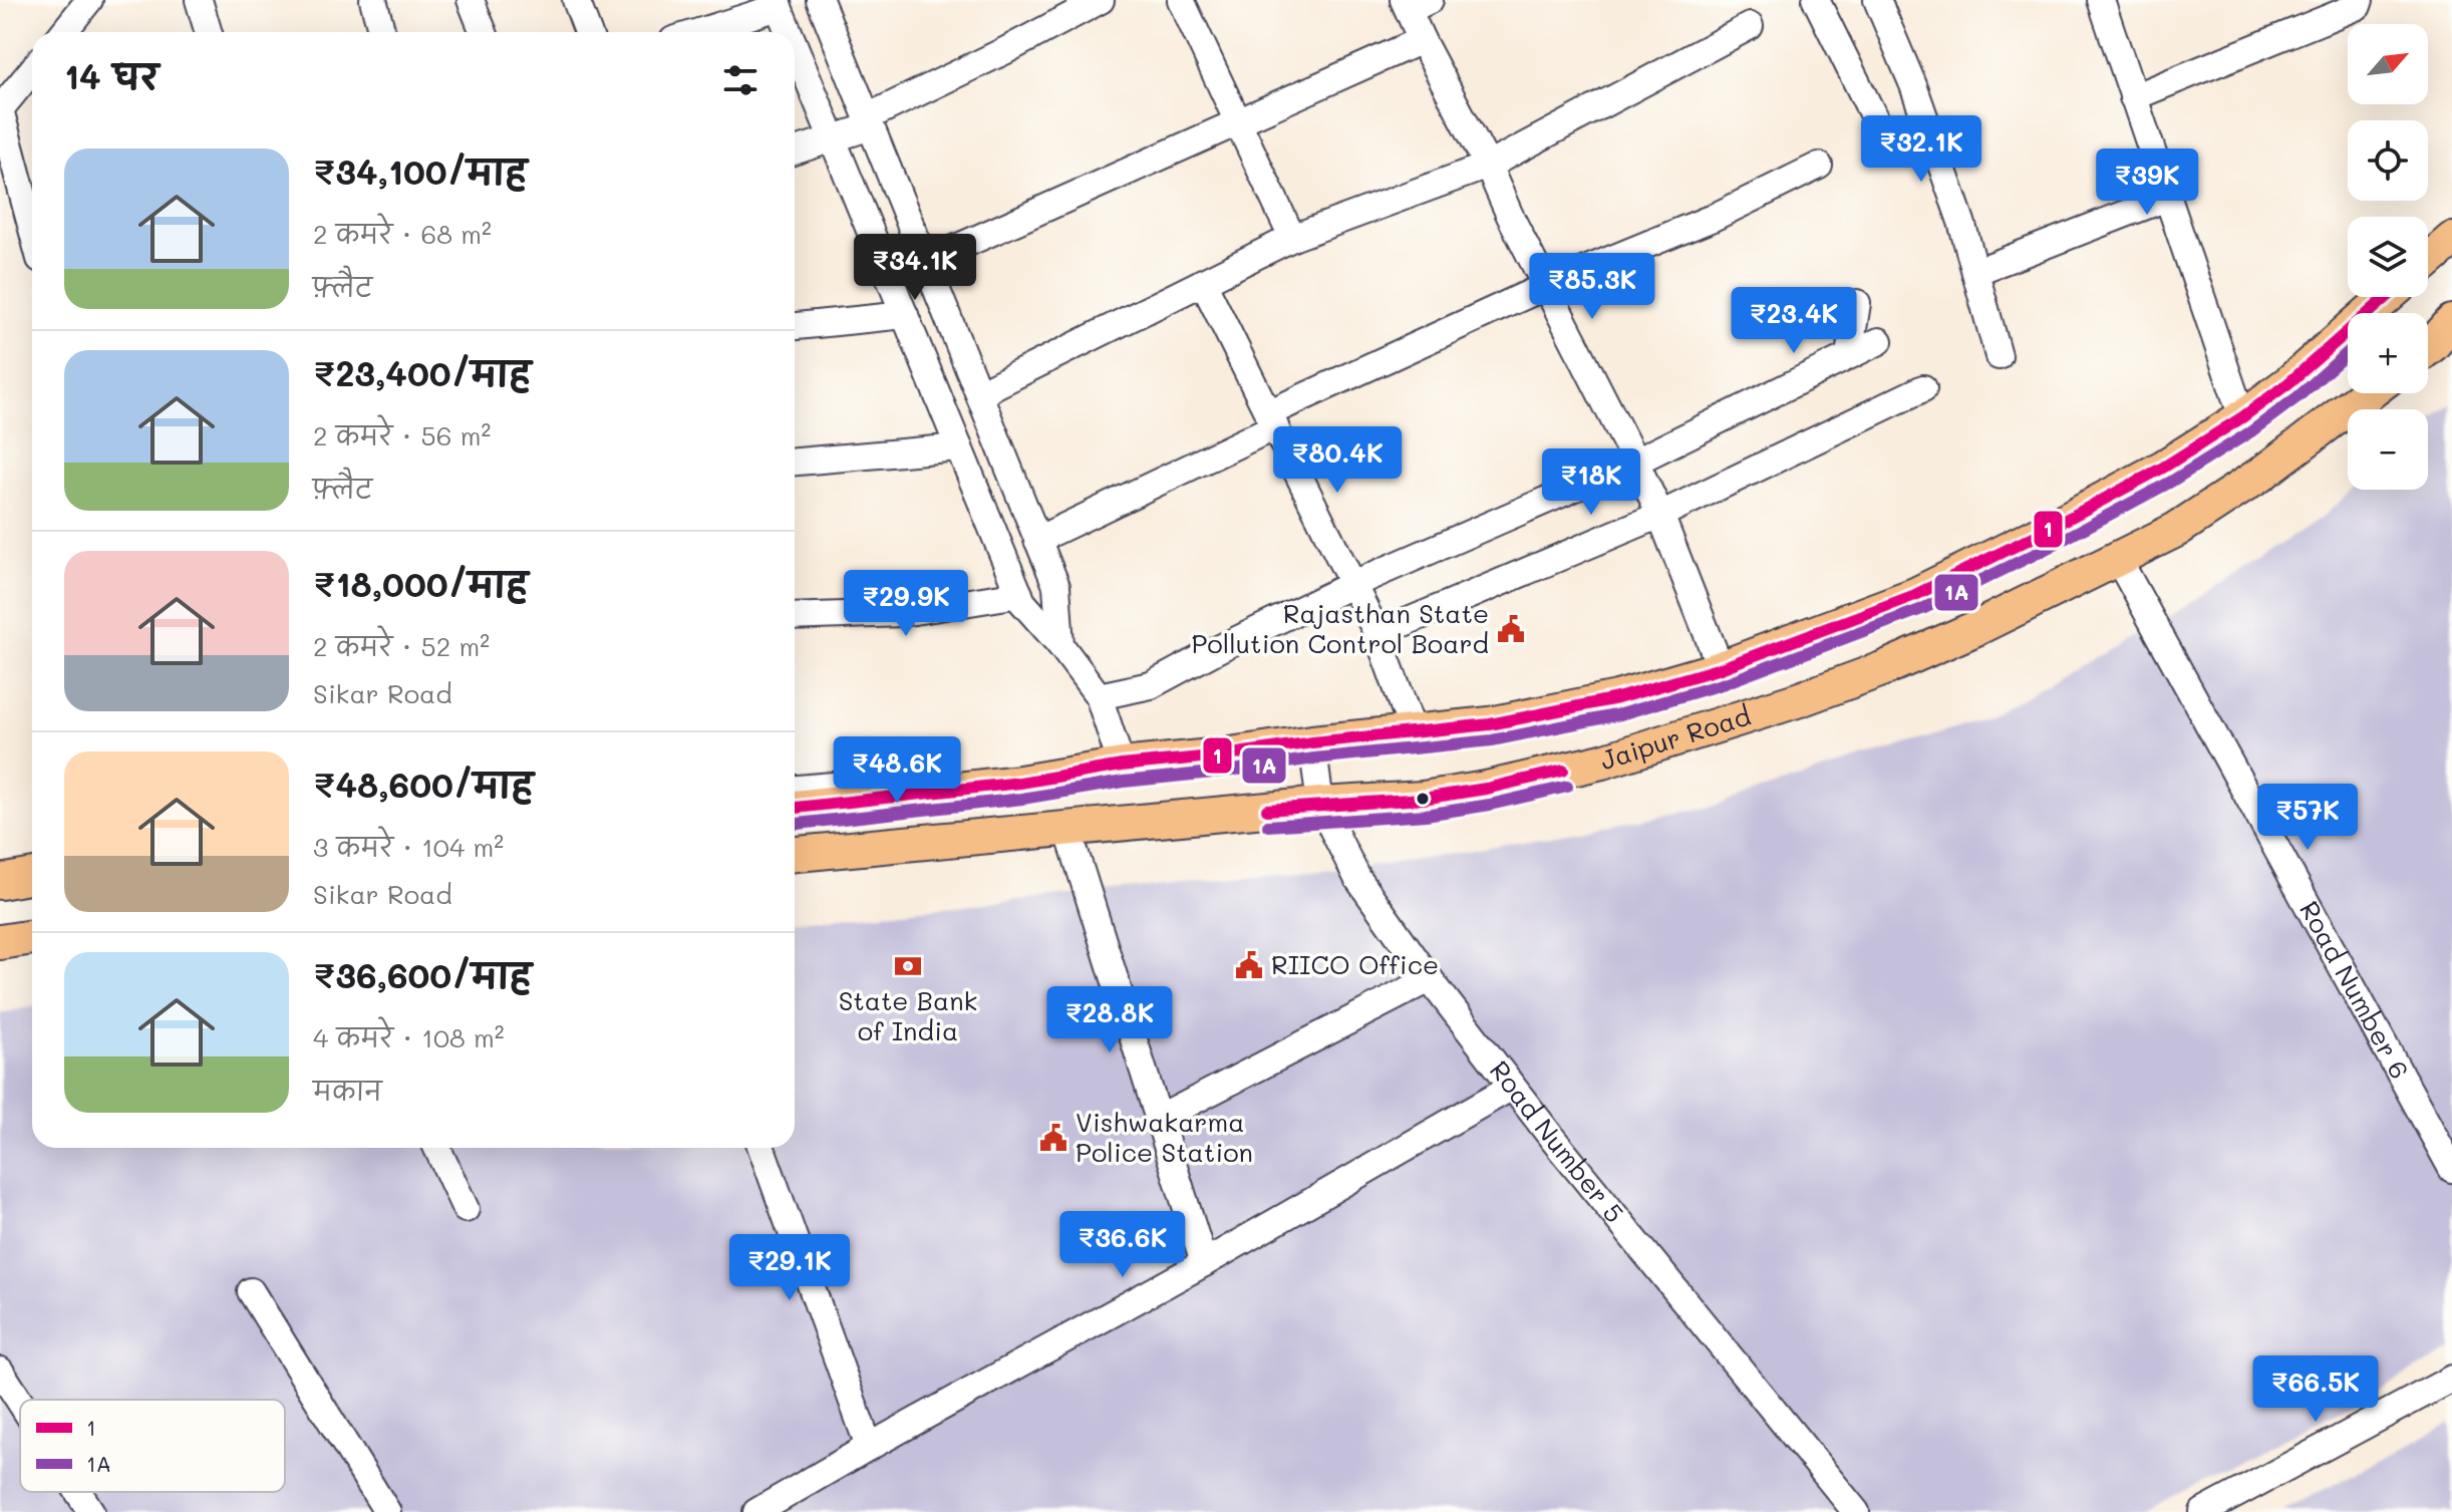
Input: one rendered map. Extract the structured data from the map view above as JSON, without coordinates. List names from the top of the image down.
{
  "streets": {
    "main road": ["Jaipur Road"],
    "street": ["Road Number 6", "Road Number 5"]
  },
  "crossings": [
    ["Jaipur Road", "Road Number 6"],
    ["Jaipur Road", "Road Number 5"]
  ],
  "places": {
    "public building": ["Rajasthan State Pollution Control Board", "RIICO Office", "Vishwakarma Police Station"],
    "bank": ["State Bank of India"]
  },
  "lines": ["transit line 1", "transit line 1A"],
  "legend": ["1", "1A"],
  "north": "top right",
  "page": {
    "map_buttons": ["+", "−"],
    "heading": "14 घर",
    "price": [
      "₹32.1K",
      "₹39K",
      "₹34.1K",
      "₹85.3K",
      "₹23.4K",
      "₹80.4K",
      "₹18K",
      "₹29.9K",
      "₹48.6K",
      "₹57K",
      "₹28.8K",
      "₹36.6K",
      "₹29.1K",
      "₹66.5K"
    ],
    "list": [
      {
        "name": "₹34,100/माह",
        "note": "2 कमरे · 68 m² · फ़्लैट"
      },
      {
        "name": "₹23,400/माह",
        "note": "2 कमरे · 56 m² · फ़्लैट"
      },
      {
        "name": "₹18,000/माह",
        "note": "2 कमरे · 52 m² · Sikar Road"
      },
      {
        "name": "₹48,600/माह",
        "note": "3 कमरे · 104 m² · Sikar Road"
      },
      {
        "name": "₹36,600/माह",
        "note": "4 कमरे · 108 m² · मकान"
      }
    ]
  }
}
